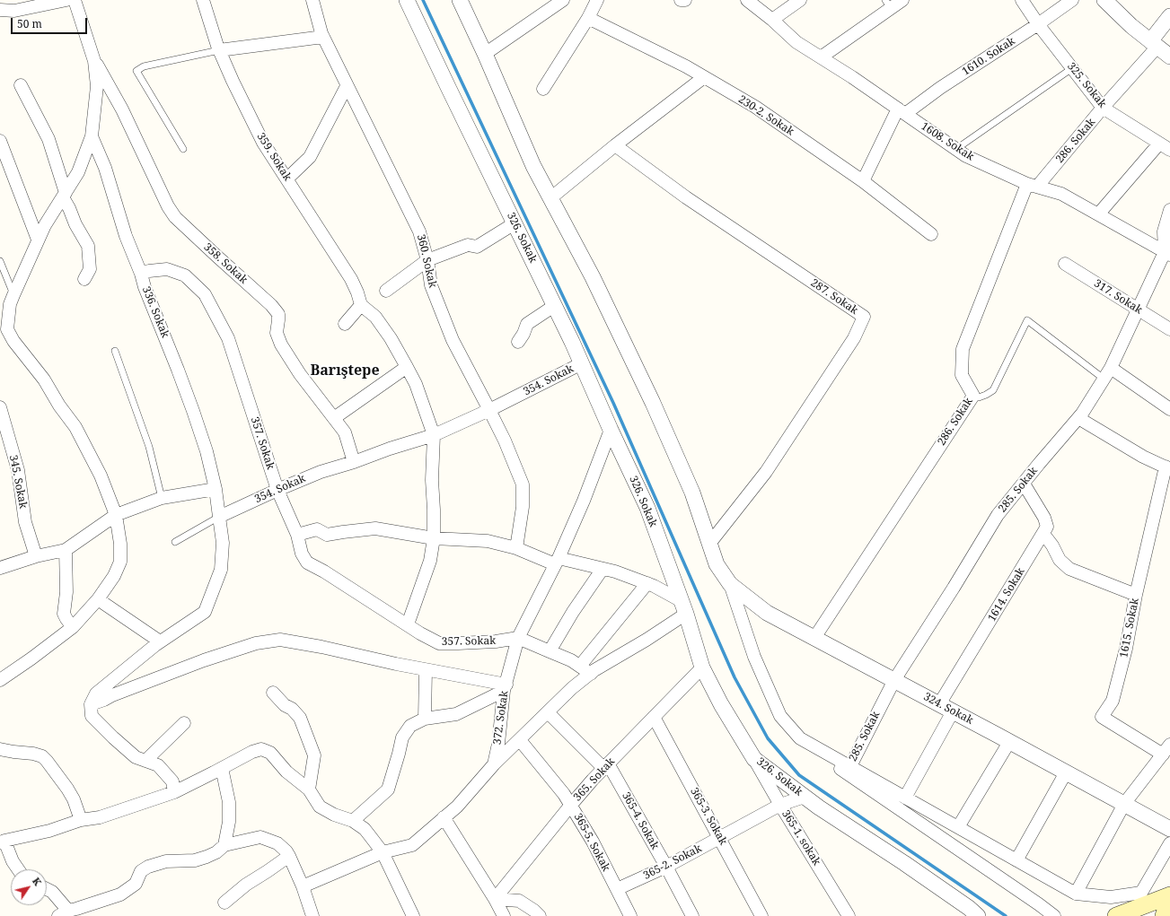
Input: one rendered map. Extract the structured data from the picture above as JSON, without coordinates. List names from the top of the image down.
{
  "streets": {
    "street": [
      "1610. Sokak",
      "325. Sokak",
      "230-2. Sokak",
      "286. Sokak",
      "1608. Sokak",
      "359. Sokak",
      "326. Sokak",
      "360. Sokak",
      "358. Sokak",
      "287. Sokak",
      "317. Sokak",
      "336. Sokak",
      "354. Sokak",
      "357. Sokak",
      "345. Sokak",
      "285. Sokak",
      "1614. Sokak",
      "1615. Sokak",
      "324. Sokak",
      "372. Sokak",
      "365. Sokak",
      "365-3. Sokak",
      "365-4. Sokak",
      "365-1. sokak",
      "365-5. Sokak",
      "365-2. Sokak"
    ]
  },
  "crossings": [
    ["1610. Sokak", "325. Sokak"],
    ["1610. Sokak", "230-2. Sokak"],
    ["1610. Sokak", "1608. Sokak"],
    ["325. Sokak", "286. Sokak"],
    ["286. Sokak", "1608. Sokak"],
    ["286. Sokak", "324. Sokak"],
    ["1608. Sokak", "285. Sokak"],
    ["326. Sokak", "354. Sokak"],
    ["326. Sokak", "372. Sokak"],
    ["326. Sokak", "365. Sokak"],
    ["326. Sokak", "365-1. sokak"],
    ["326. Sokak", "365-2. Sokak"],
    ["360. Sokak", "354. Sokak"],
    ["358. Sokak", "354. Sokak"],
    ["317. Sokak", "285. Sokak"],
    ["336. Sokak", "357. Sokak"],
    ["354. Sokak", "357. Sokak"],
    ["357. Sokak", "372. Sokak"],
    ["285. Sokak", "1614. Sokak"],
    ["285. Sokak", "324. Sokak"],
    ["1614. Sokak", "324. Sokak"],
    ["365. Sokak", "365-3. Sokak"],
    ["365. Sokak", "365-4. Sokak"],
    ["365. Sokak", "365-5. Sokak"],
    ["365-3. Sokak", "365-2. Sokak"],
    ["365-4. Sokak", "365-2. Sokak"],
    ["365-1. sokak", "365-2. Sokak"],
    ["365-5. Sokak", "365-2. Sokak"]
  ],
  "districts": ["Barıştepe"],
  "scale_bar": "50 m",
  "north": "top right"
}
